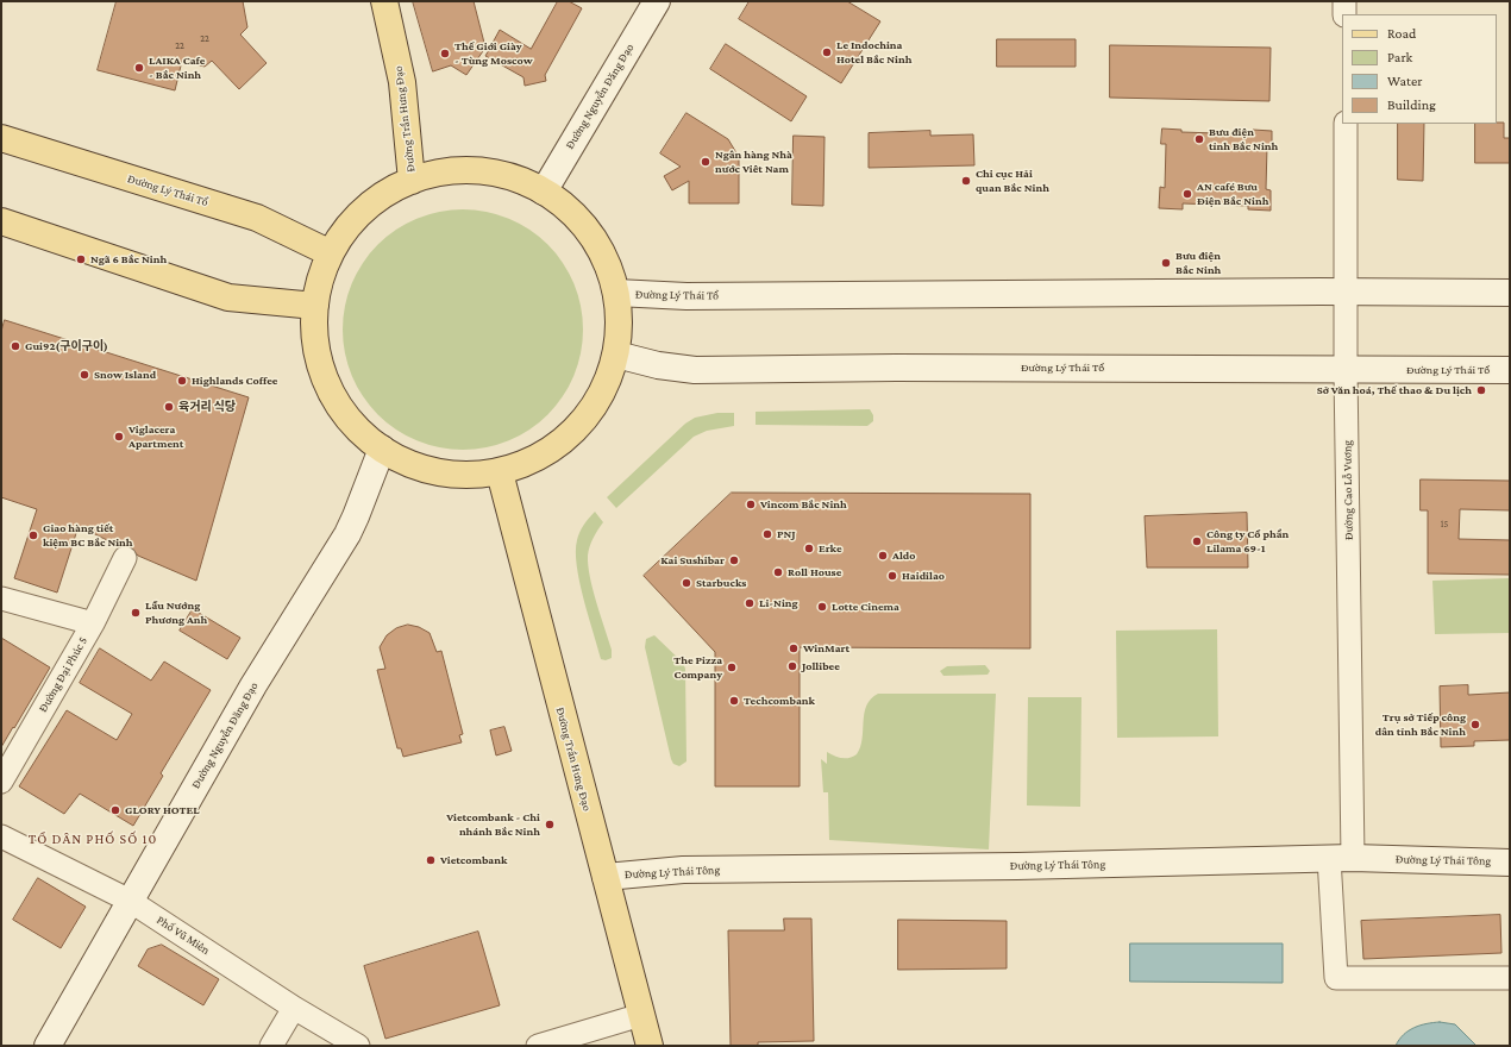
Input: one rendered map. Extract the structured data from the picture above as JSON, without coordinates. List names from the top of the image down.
{
  "streets": {
    "main road": [
      "Đường Nguyễn Đăng Đạo",
      "Đường Trần Hưng Đạo",
      "Đường Lý Thái Tổ",
      "Đường Lý Thái Tông"
    ],
    "street": ["Đường Cao Lỗ Vương", "Đường Đại Phúc 5", "Phố Vũ Miên"]
  },
  "crossings": [
    ["Đường Nguyễn Đăng Đạo", "Phố Vũ Miên"],
    ["Đường Trần Hưng Đạo", "Đường Lý Thái Tông"],
    ["Đường Lý Thái Tổ", "Đường Cao Lỗ Vương"],
    ["Đường Cao Lỗ Vương", "Đường Lý Thái Tông"]
  ],
  "districts": ["TỔ DÂN PHỐ SỐ 10"],
  "places": [
    "Le Indochina Hotel Bắc Ninh",
    "Thế Giới Giày - Tùng Moscow",
    "LAIKA Cafe - Bắc Ninh",
    "Bưu điện tỉnh Bắc Ninh",
    "Ngân hàng Nhà nước Viêt Nam",
    "Chi cục Hải quan Bắc Ninh",
    "AN café Bưu Điện Bắc Ninh",
    "Ngã 6 Bắc Ninh",
    "Bưu điện Bắc Ninh",
    "Gui92(구이구이)",
    "Snow Island",
    "Highlands Coffee",
    "Sở Văn hoá, Thế thao & Du lịch",
    "육거리 식당",
    "Viglacera Apartment",
    "Vincom Bắc Ninh",
    "PNJ",
    "Giao hàng tiết kiệm BC Bắc Ninh",
    "Công ty Cổ phần Lilama 69-1",
    "Erke",
    "Aldo",
    "Kai Sushibar",
    "Roll House",
    "Haidilao",
    "Starbucks",
    "Li-Ning",
    "Lotte Cinema",
    "Lẩu Nướng Phương Anh",
    "WinMart",
    "Jollibee",
    "The Pizza Company",
    "Techcombank",
    "Trụ sở Tiếp công dân tỉnh Bắc Ninh",
    "GLORY HOTEL",
    "Vietcombank - Chi nhánh Bắc Ninh",
    "Vietcombank"
  ],
  "house_numbers": ["22", "22", "15"],
  "legend": [
    "Road",
    "Park",
    "Water",
    "Building"
  ]
}
